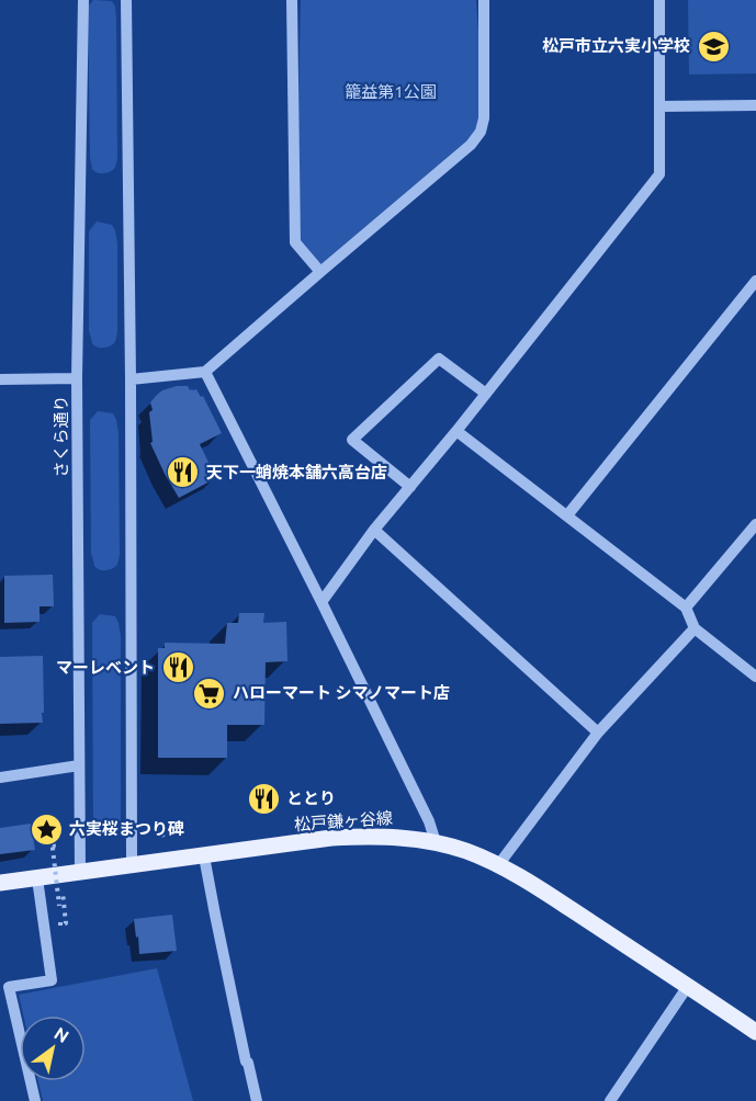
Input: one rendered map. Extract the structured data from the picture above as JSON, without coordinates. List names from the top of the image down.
{
  "streets": {
    "main road": ["松戸鎌ヶ谷線"],
    "street": ["さくら通り"]
  },
  "crossings": [
    ["さくら通り", "松戸鎌ヶ谷線"]
  ],
  "parks": ["籠益第1公園"],
  "places": {
    "school or university": ["松戸市立六実小学校"],
    "restaurant": ["天下一蛸焼本舗六高台店", "マーレベント", "ととり"],
    "supermarket": ["ハローマート シマノマート店"],
    "place": ["六実桜まつり碑"]
  },
  "north": "top right"
}
